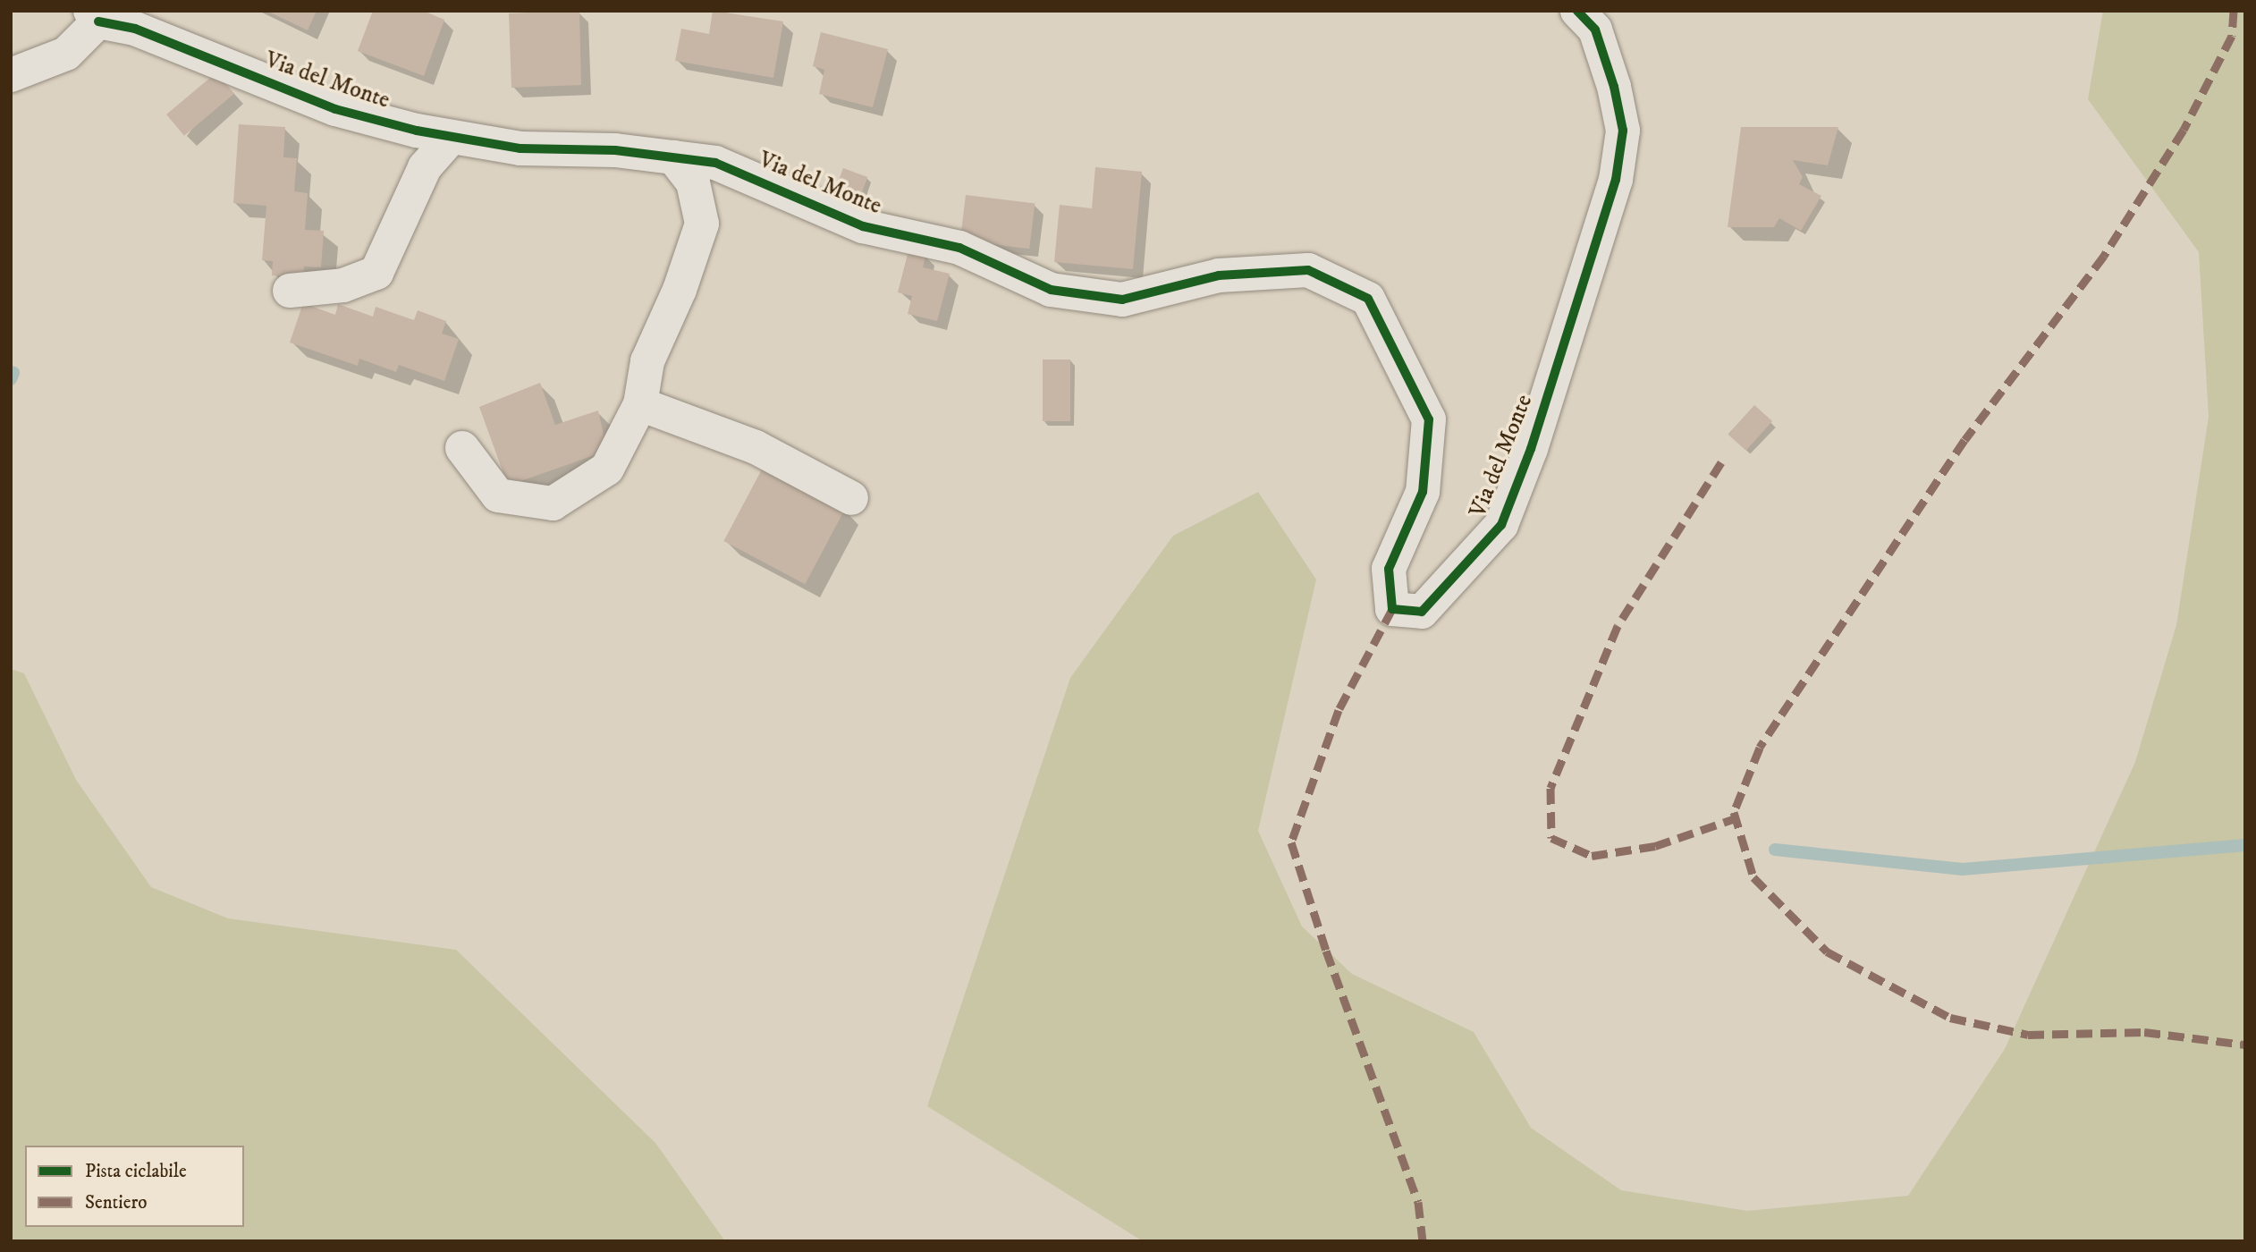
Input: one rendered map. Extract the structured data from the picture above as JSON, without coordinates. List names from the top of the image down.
{
  "streets": {
    "street": ["Via del Monte"]
  },
  "legend": ["Pista ciclabile", "Sentiero"]
}
